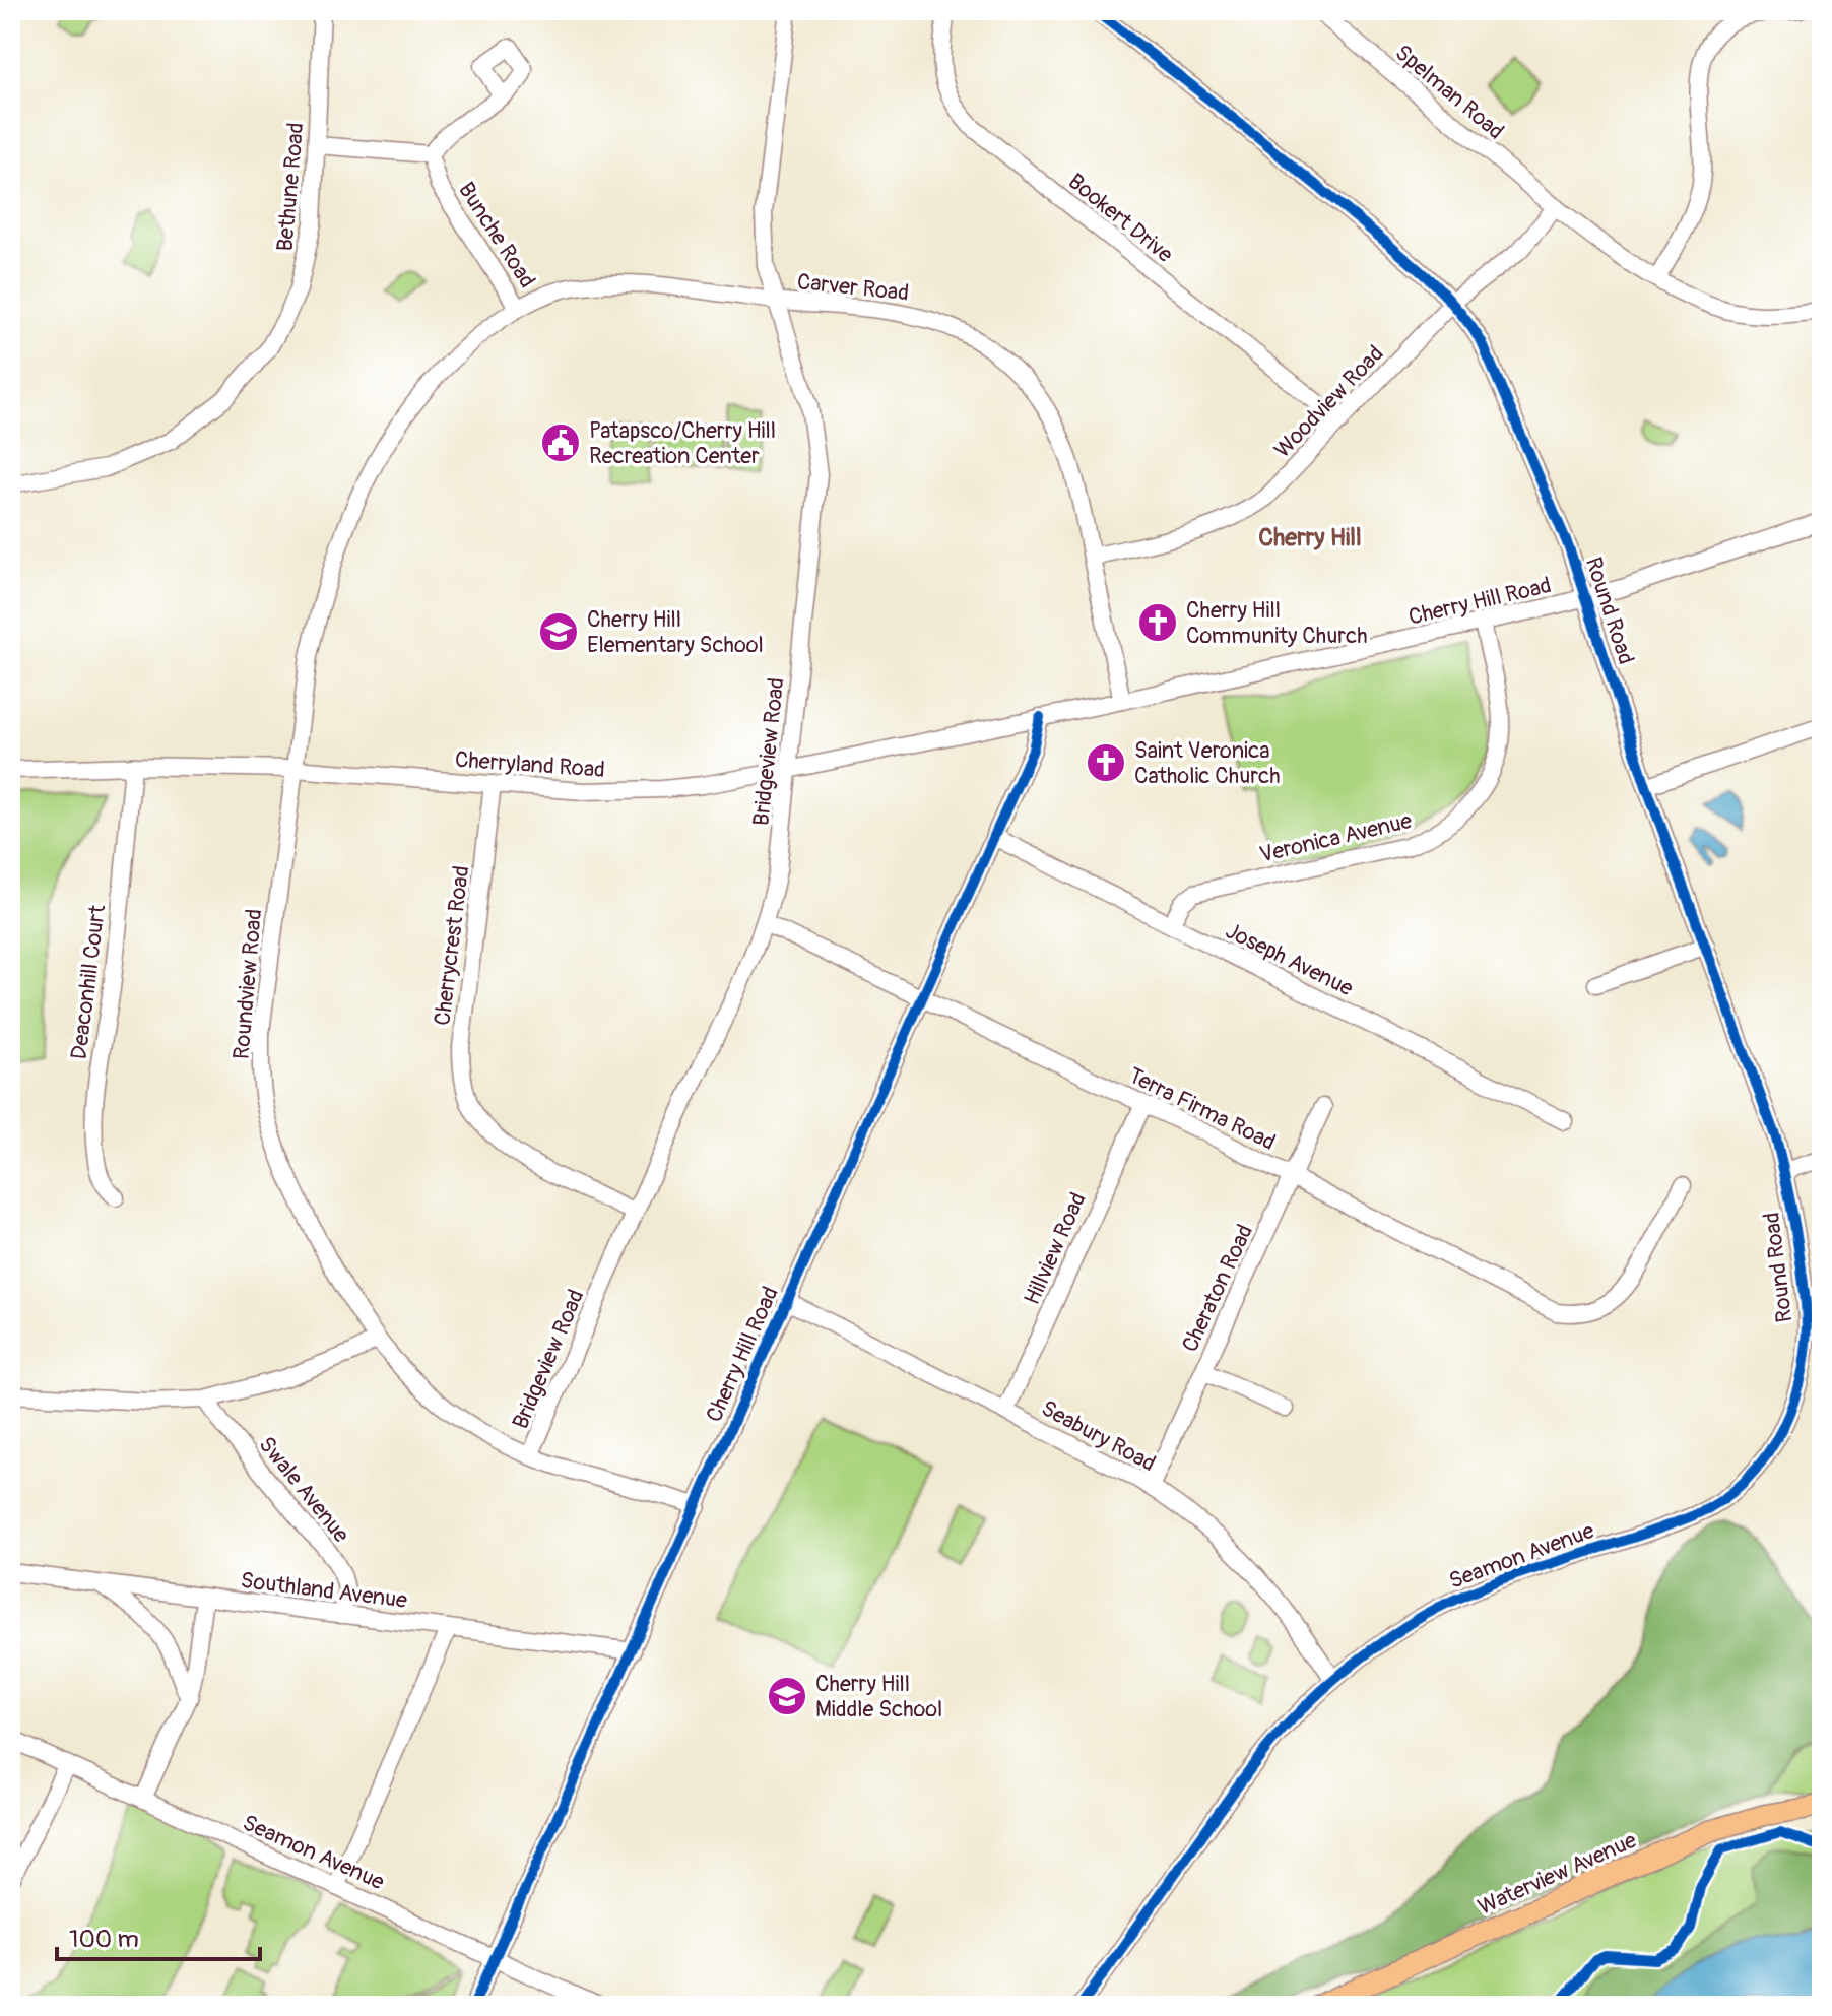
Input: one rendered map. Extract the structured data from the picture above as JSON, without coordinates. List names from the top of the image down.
{
  "streets": {
    "main road": ["Waterview Avenue"],
    "street": [
      "Spelman Road",
      "Bethune Road",
      "Bookert Drive",
      "Bunche Road",
      "Carver Road",
      "Woodview Road",
      "Cherry Hill Road",
      "Round Road",
      "Bridgeview Road",
      "Cherryland Road",
      "Veronica Avenue",
      "Cherrycrest Road",
      "Joseph Avenue",
      "Deaconhill Court",
      "Roundview Road",
      "Terra Firma Road",
      "Hillview Road",
      "Cheraton Road",
      "Seabury Road",
      "Swale Avenue",
      "Seamon Avenue",
      "Southland Avenue"
    ]
  },
  "crossings": [
    ["Spelman Road", "Woodview Road"],
    ["Bookert Drive", "Woodview Road"],
    ["Bunche Road", "Carver Road"],
    ["Bunche Road", "Roundview Road"],
    ["Carver Road", "Woodview Road"],
    ["Carver Road", "Cherry Hill Road"],
    ["Carver Road", "Bridgeview Road"],
    ["Carver Road", "Roundview Road"],
    ["Woodview Road", "Round Road"],
    ["Cherry Hill Road", "Round Road"],
    ["Cherry Hill Road", "Cherryland Road"],
    ["Cherry Hill Road", "Veronica Avenue"],
    ["Cherry Hill Road", "Joseph Avenue"],
    ["Cherry Hill Road", "Roundview Road"],
    ["Cherry Hill Road", "Terra Firma Road"],
    ["Cherry Hill Road", "Seabury Road"],
    ["Cherry Hill Road", "Seamon Avenue"],
    ["Cherry Hill Road", "Southland Avenue"],
    ["Round Road", "Seamon Avenue"],
    ["Bridgeview Road", "Cherryland Road"],
    ["Bridgeview Road", "Cherrycrest Road"],
    ["Bridgeview Road", "Roundview Road"],
    ["Bridgeview Road", "Terra Firma Road"],
    ["Cherryland Road", "Cherrycrest Road"],
    ["Cherryland Road", "Deaconhill Court"],
    ["Cherryland Road", "Roundview Road"],
    ["Veronica Avenue", "Joseph Avenue"],
    ["Terra Firma Road", "Hillview Road"],
    ["Terra Firma Road", "Cheraton Road"],
    ["Hillview Road", "Seabury Road"],
    ["Cheraton Road", "Seabury Road"],
    ["Seabury Road", "Seamon Avenue"],
    ["Swale Avenue", "Southland Avenue"]
  ],
  "districts": ["Cherry Hill"],
  "places": {
    "public building": ["Patapsco/Cherry Hill Recreation Center"],
    "church": ["Cherry Hill Community Church", "Saint Veronica Catholic Church"],
    "school or university": ["Cherry Hill Elementary School", "Cherry Hill Middle School"]
  },
  "scale_bar": "100 m"
}
